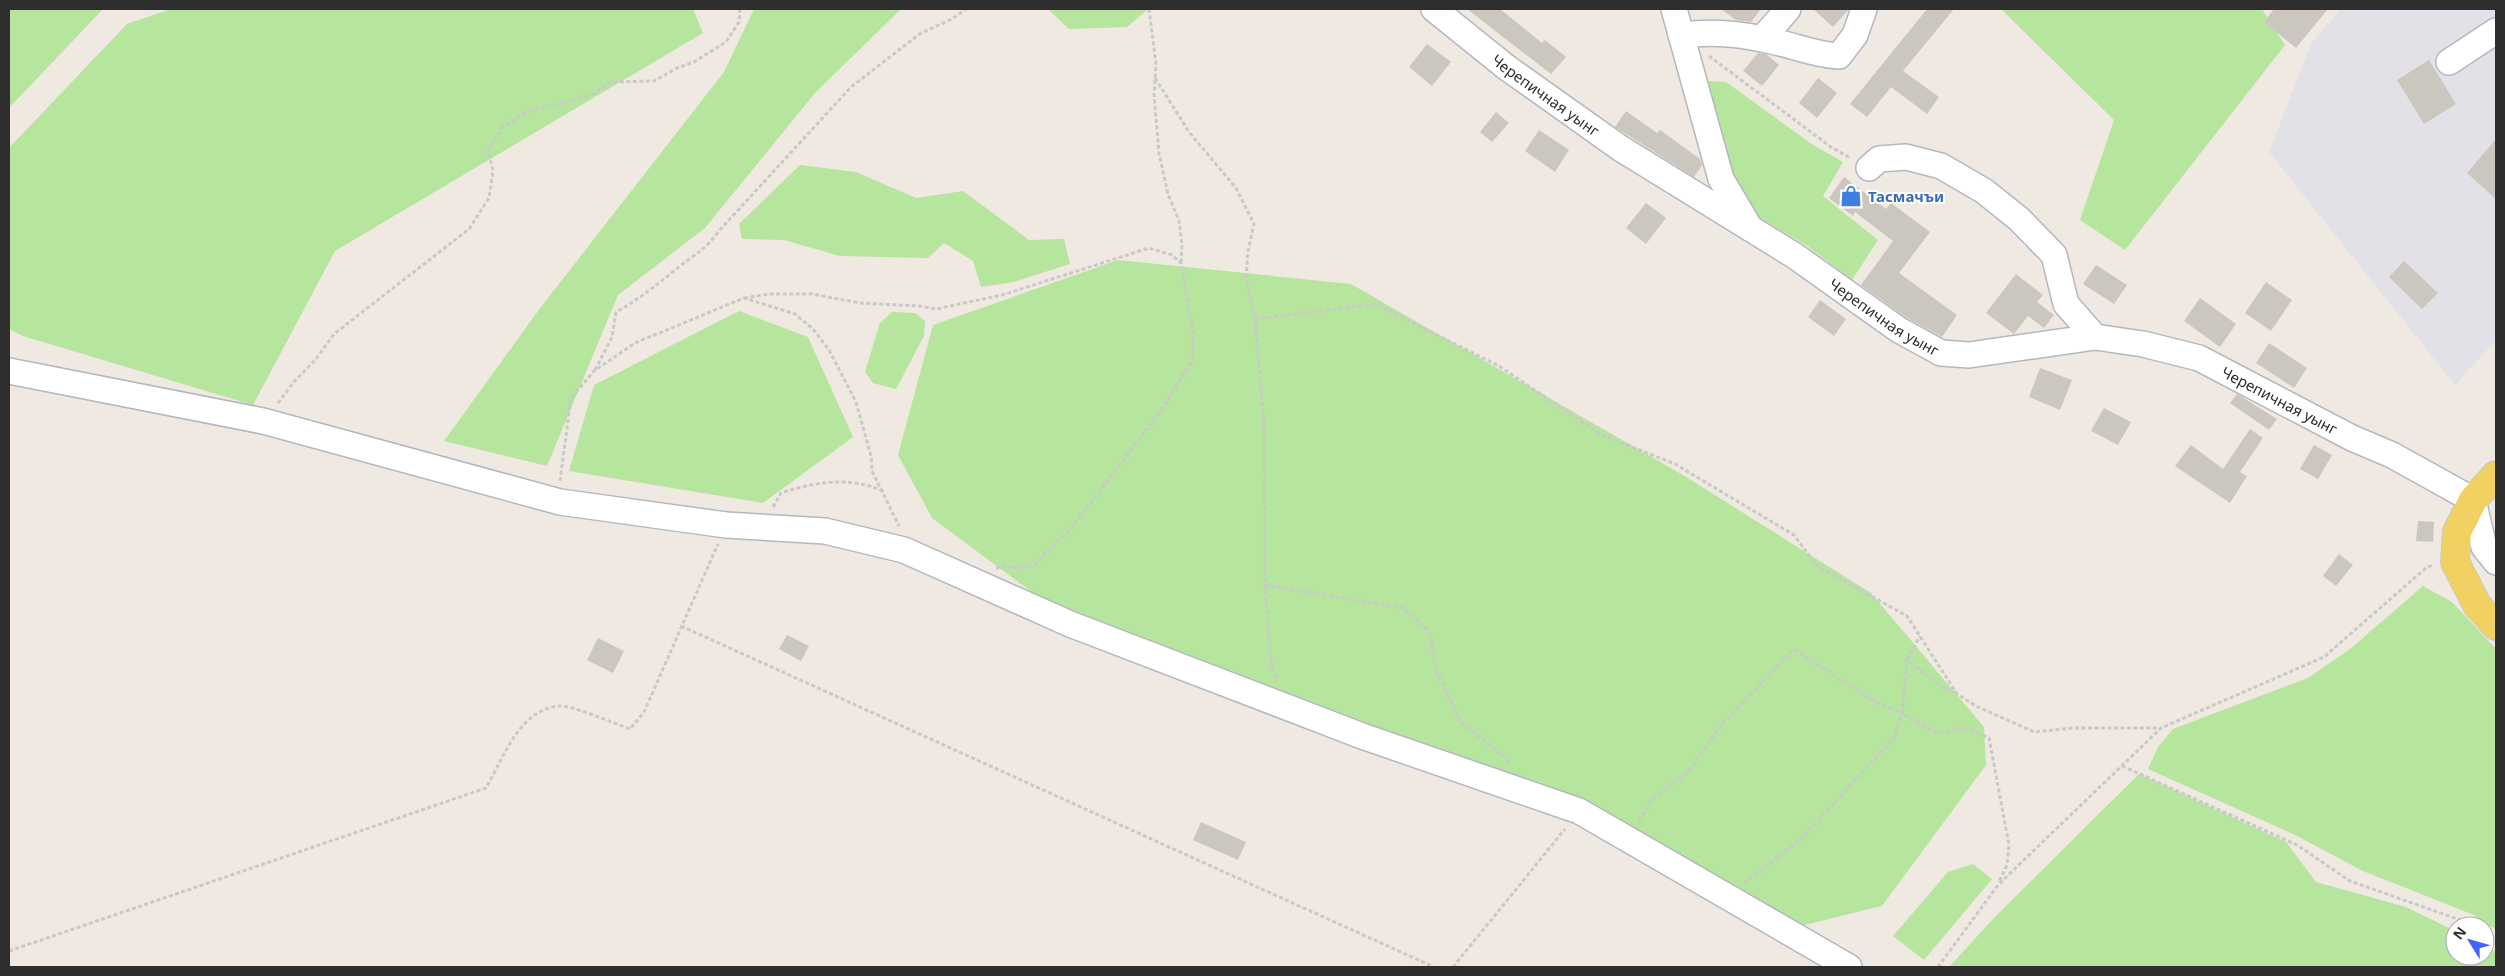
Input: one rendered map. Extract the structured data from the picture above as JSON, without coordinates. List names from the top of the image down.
{
  "streets": {
    "street": ["Черепичная уынг"]
  },
  "places": {
    "shop": ["Тасмачъи"]
  },
  "north": "top left"
}
